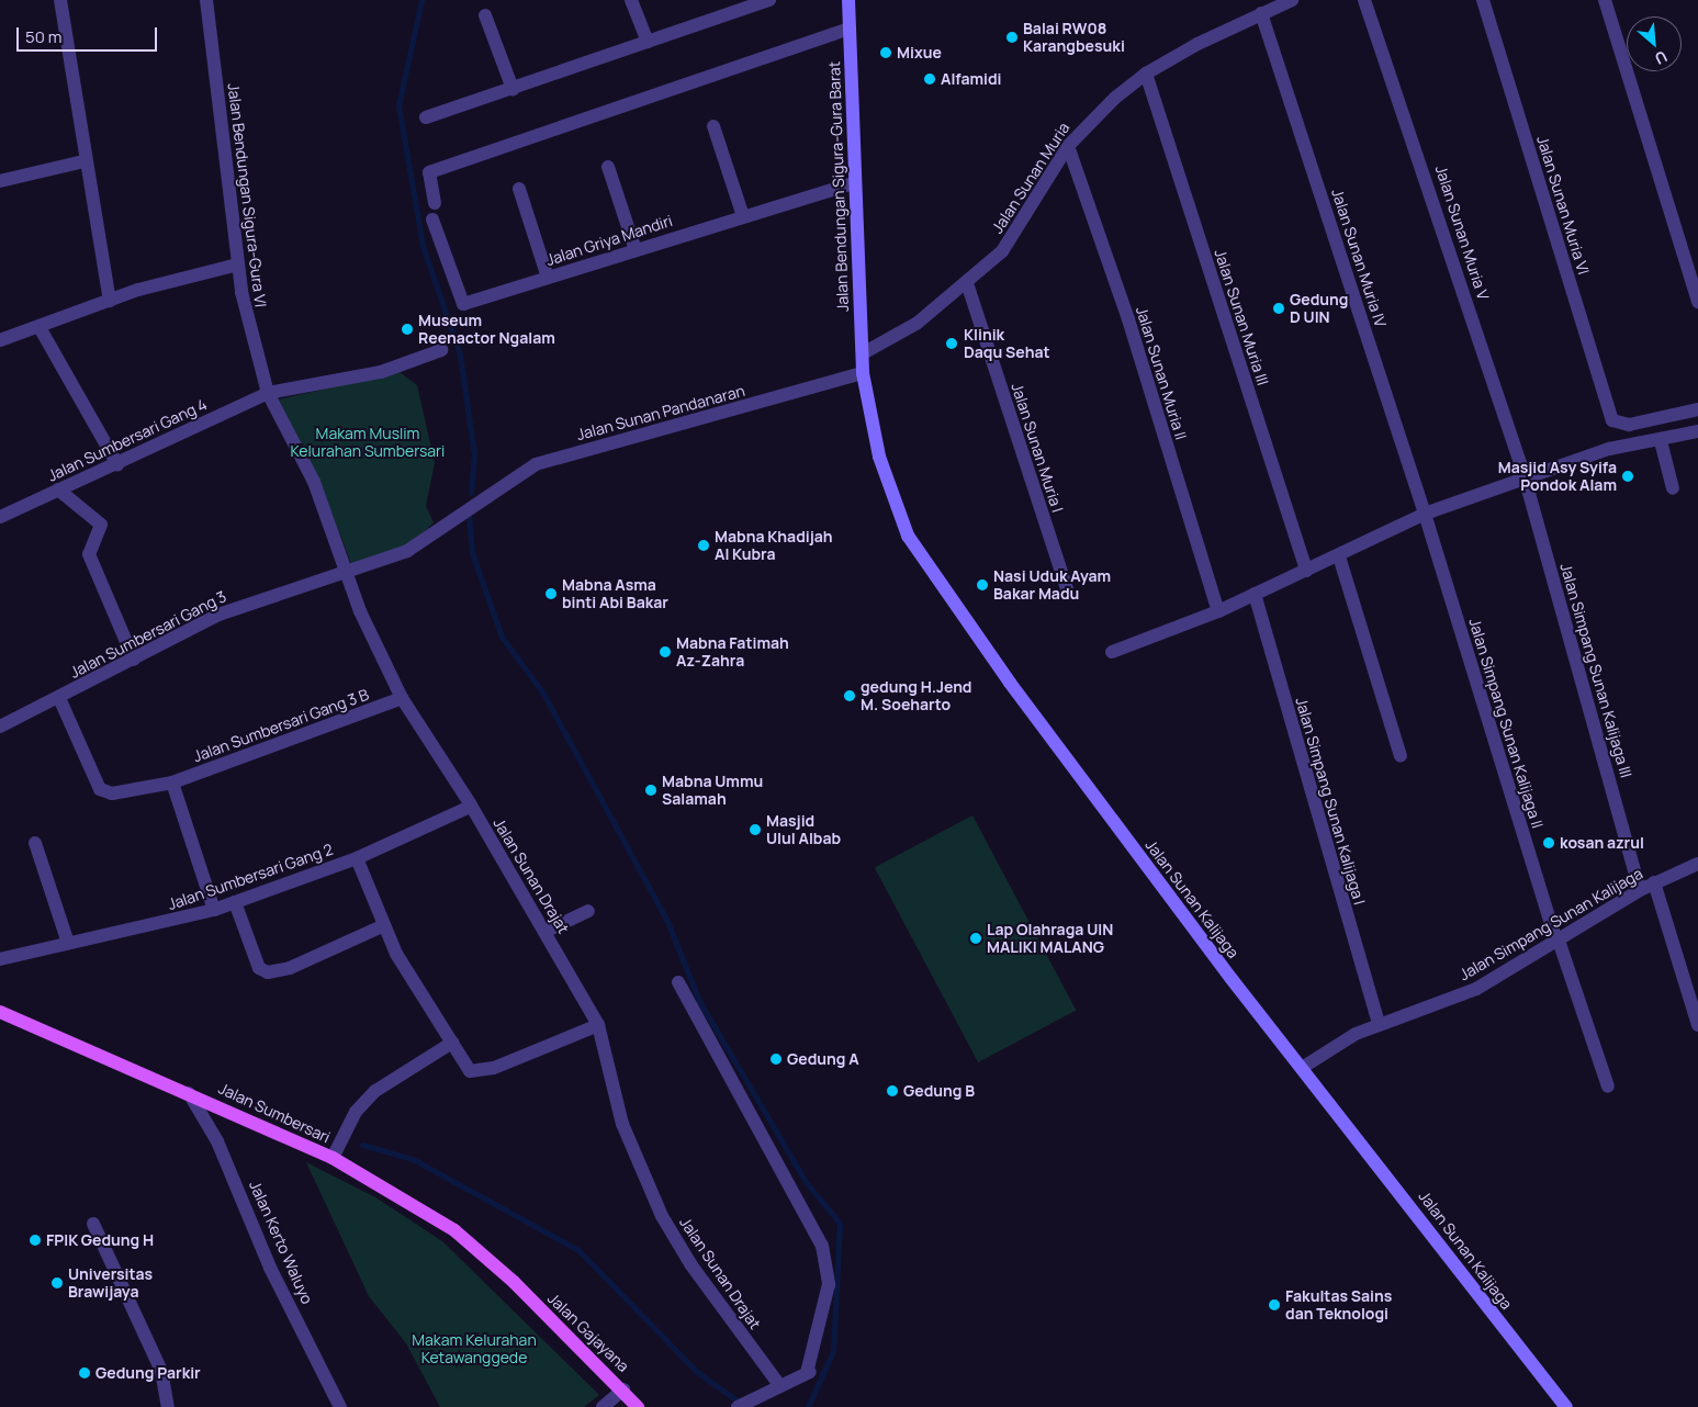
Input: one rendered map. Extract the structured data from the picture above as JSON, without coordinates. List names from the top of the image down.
{
  "streets": {
    "main road": [
      "Jalan Bendungan Sigura-Gura Barat",
      "Jalan Sunan Kalijaga",
      "Jalan Sumbersari",
      "Jalan Gajayana"
    ],
    "street": [
      "Jalan Sunan Muria",
      "Jalan Bendungan Sigura-Gura VI",
      "Jalan Sunan Muria VI",
      "Jalan Sunan Muria V",
      "Jalan Griya Mandiri",
      "Jalan Sunan Muria IV",
      "Jalan Sunan Muria III",
      "Jalan Sunan Muria II",
      "Jalan Sunan Pandanaran",
      "Jalan Sumbersari Gang 4",
      "Jalan Sunan Muria I",
      "Jalan Sumbersari Gang 3",
      "Jalan Simpang Sunan Kalijaga III",
      "Jalan Simpang Sunan Kalijaga II",
      "Jalan Sumbersari Gang 3 B",
      "Jalan Simpang Sunan Kalijaga I",
      "Jalan Sunan Drajat",
      "Jalan Sumbersari Gang 2",
      "Jalan Simpang Sunan Kalijaga",
      "Jalan Kerto Waluyo"
    ]
  },
  "crossings": [
    ["Jalan Sunan Muria", "Jalan Bendungan Sigura-Gura Barat"],
    ["Jalan Sunan Muria", "Jalan Sunan Muria IV"],
    ["Jalan Sunan Muria", "Jalan Sunan Muria III"],
    ["Jalan Sunan Muria", "Jalan Sunan Muria II"],
    ["Jalan Sunan Muria", "Jalan Sunan Muria I"],
    ["Jalan Bendungan Sigura-Gura Barat", "Jalan Griya Mandiri"],
    ["Jalan Bendungan Sigura-Gura Barat", "Jalan Sunan Pandanaran"],
    ["Jalan Bendungan Sigura-Gura Barat", "Jalan Sunan Kalijaga"],
    ["Jalan Bendungan Sigura-Gura VI", "Jalan Sumbersari Gang 4"],
    ["Jalan Bendungan Sigura-Gura VI", "Jalan Sumbersari Gang 3"],
    ["Jalan Sunan Muria V", "Jalan Simpang Sunan Kalijaga III"],
    ["Jalan Sunan Muria IV", "Jalan Simpang Sunan Kalijaga II"],
    ["Jalan Sunan Pandanaran", "Jalan Sumbersari Gang 3"],
    ["Jalan Sunan Pandanaran", "Jalan Sunan Kalijaga"],
    ["Jalan Sumbersari Gang 3", "Jalan Sumbersari Gang 3 B"],
    ["Jalan Simpang Sunan Kalijaga III", "Jalan Simpang Sunan Kalijaga"],
    ["Jalan Simpang Sunan Kalijaga II", "Jalan Simpang Sunan Kalijaga"],
    ["Jalan Simpang Sunan Kalijaga I", "Jalan Simpang Sunan Kalijaga"],
    ["Jalan Sunan Drajat", "Jalan Sumbersari Gang 2"],
    ["Jalan Sunan Kalijaga", "Jalan Simpang Sunan Kalijaga"],
    ["Jalan Sumbersari", "Jalan Kerto Waluyo"],
    ["Jalan Sumbersari", "Jalan Gajayana"]
  ],
  "parks": ["Makam Muslim Kelurahan Sumbersari", "Makam Kelurahan Ketawanggede"],
  "places": [
    "Balai RW08 Karangbesuki",
    "Mixue",
    "Alfamidi",
    "Gedung D UIN",
    "Museum Reenactor Ngalam",
    "Klinik Daqu Sehat",
    "Masjid Asy Syifa Pondok Alam",
    "Mabna Khadijah Al Kubra",
    "Nasi Uduk Ayam Bakar Madu",
    "Mabna Asma binti Abi Bakar",
    "Mabna Fatimah Az-Zahra",
    "gedung H.Jend M. Soeharto",
    "Mabna Ummu Salamah",
    "Masjid Ulul Albab",
    "kosan azrul",
    "Lap Olahraga UIN MALIKI MALANG",
    "Gedung A",
    "Gedung B",
    "FPIK Gedung H",
    "Universitas Brawijaya",
    "Fakultas Sains dan Teknologi",
    "Gedung Parkir"
  ],
  "scale_bar": "50 m",
  "north": "bottom right"
}
